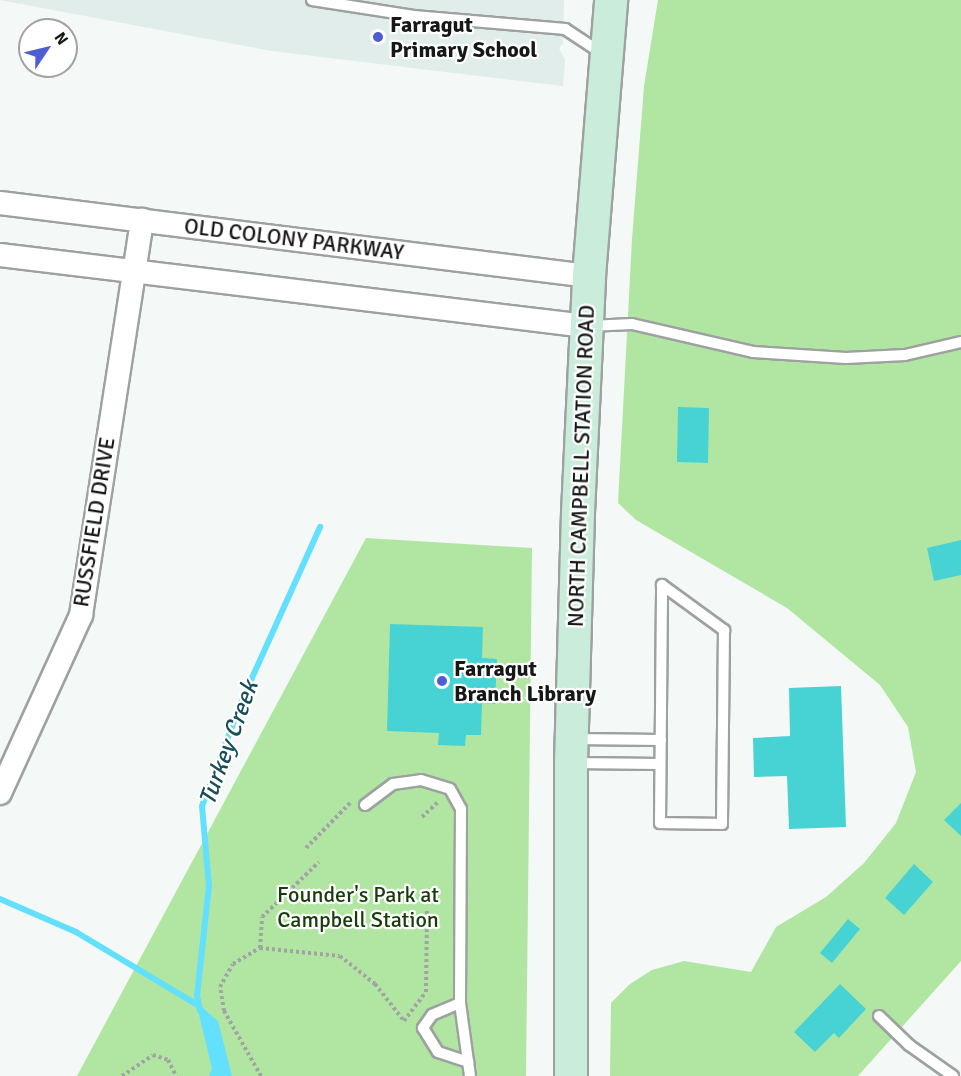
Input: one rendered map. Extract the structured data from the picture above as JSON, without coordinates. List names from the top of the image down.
{
  "streets": {
    "main road": ["NORTH CAMPBELL STATION ROAD"],
    "street": ["OLD COLONY PARKWAY", "RUSSFIELD DRIVE"]
  },
  "crossings": [
    ["OLD COLONY PARKWAY", "NORTH CAMPBELL STATION ROAD"],
    ["OLD COLONY PARKWAY", "RUSSFIELD DRIVE"]
  ],
  "water": ["Turkey Creek"],
  "parks": ["Founder's Park at Campbell Station"],
  "places": ["Farragut Primary School", "Farragut Branch Library"],
  "north": "top right"
}
